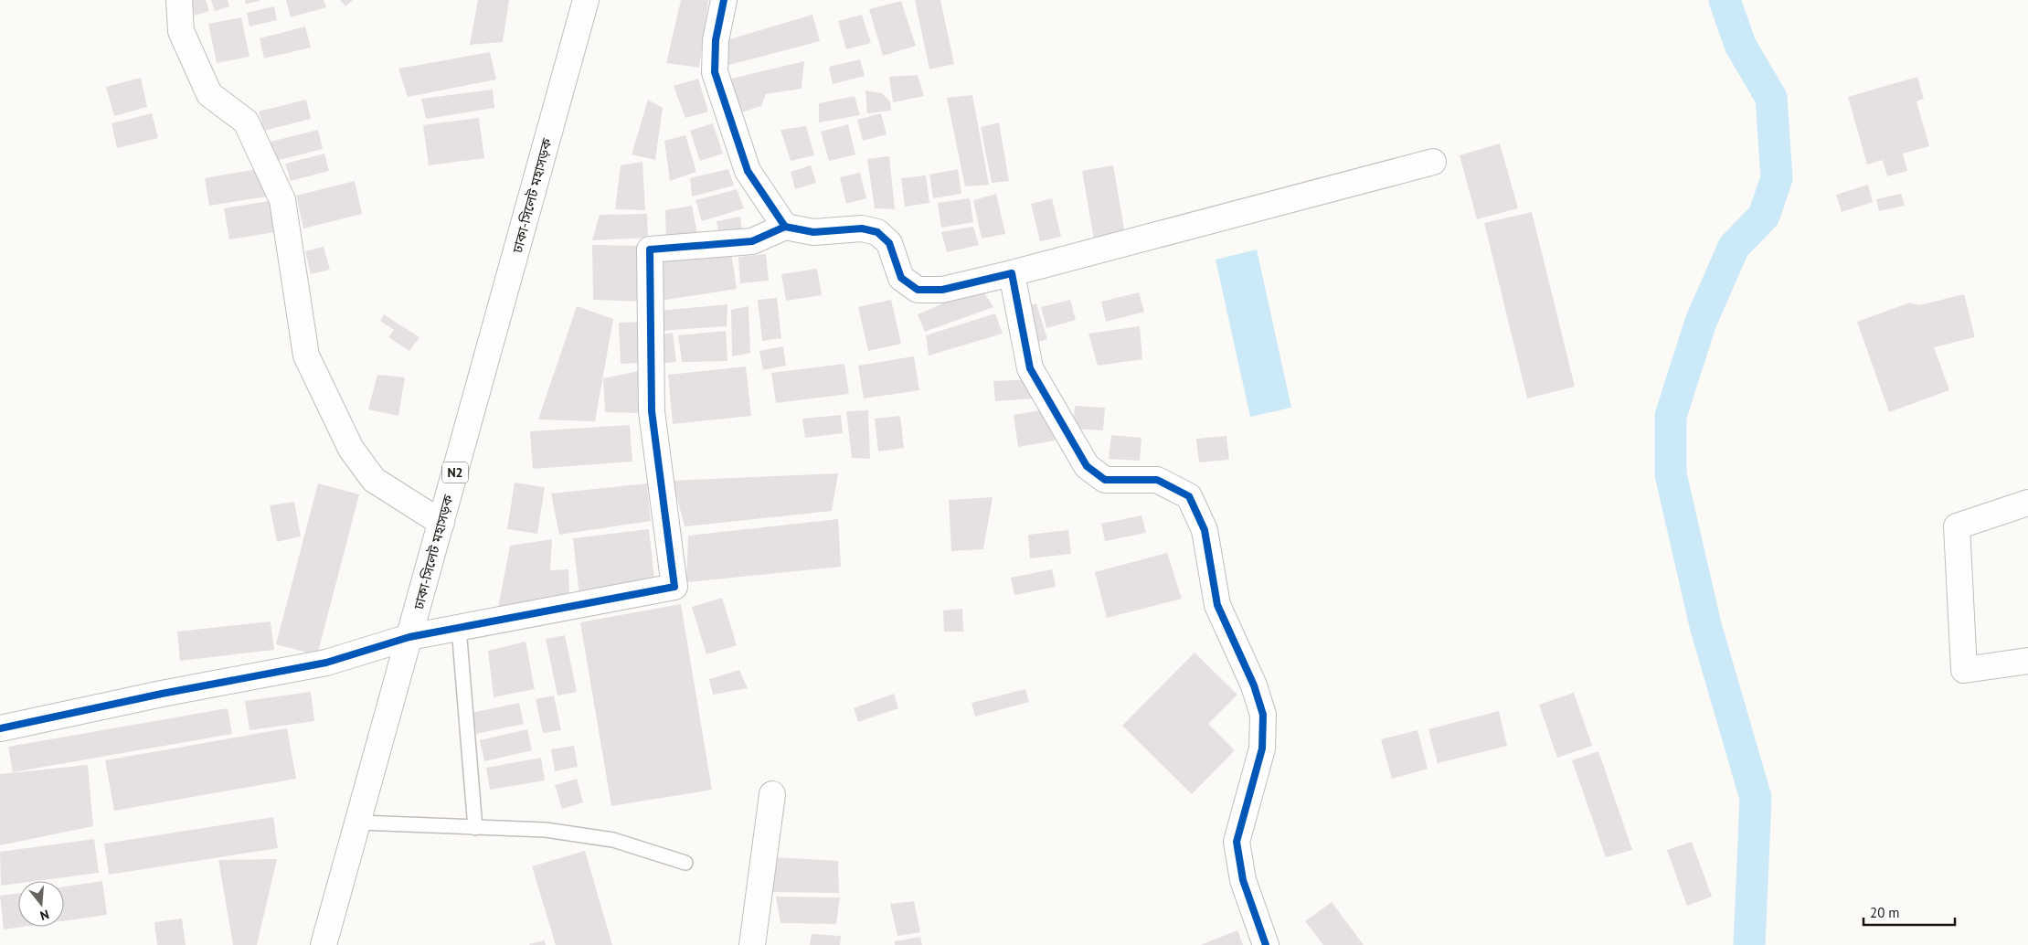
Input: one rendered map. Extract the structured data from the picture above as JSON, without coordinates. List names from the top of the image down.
{
  "streets": {
    "main road": ["ঢাকা-সিলেট মহাসড়ক", "N2"]
  },
  "scale_bar": "20 m",
  "north": "bottom"
}
